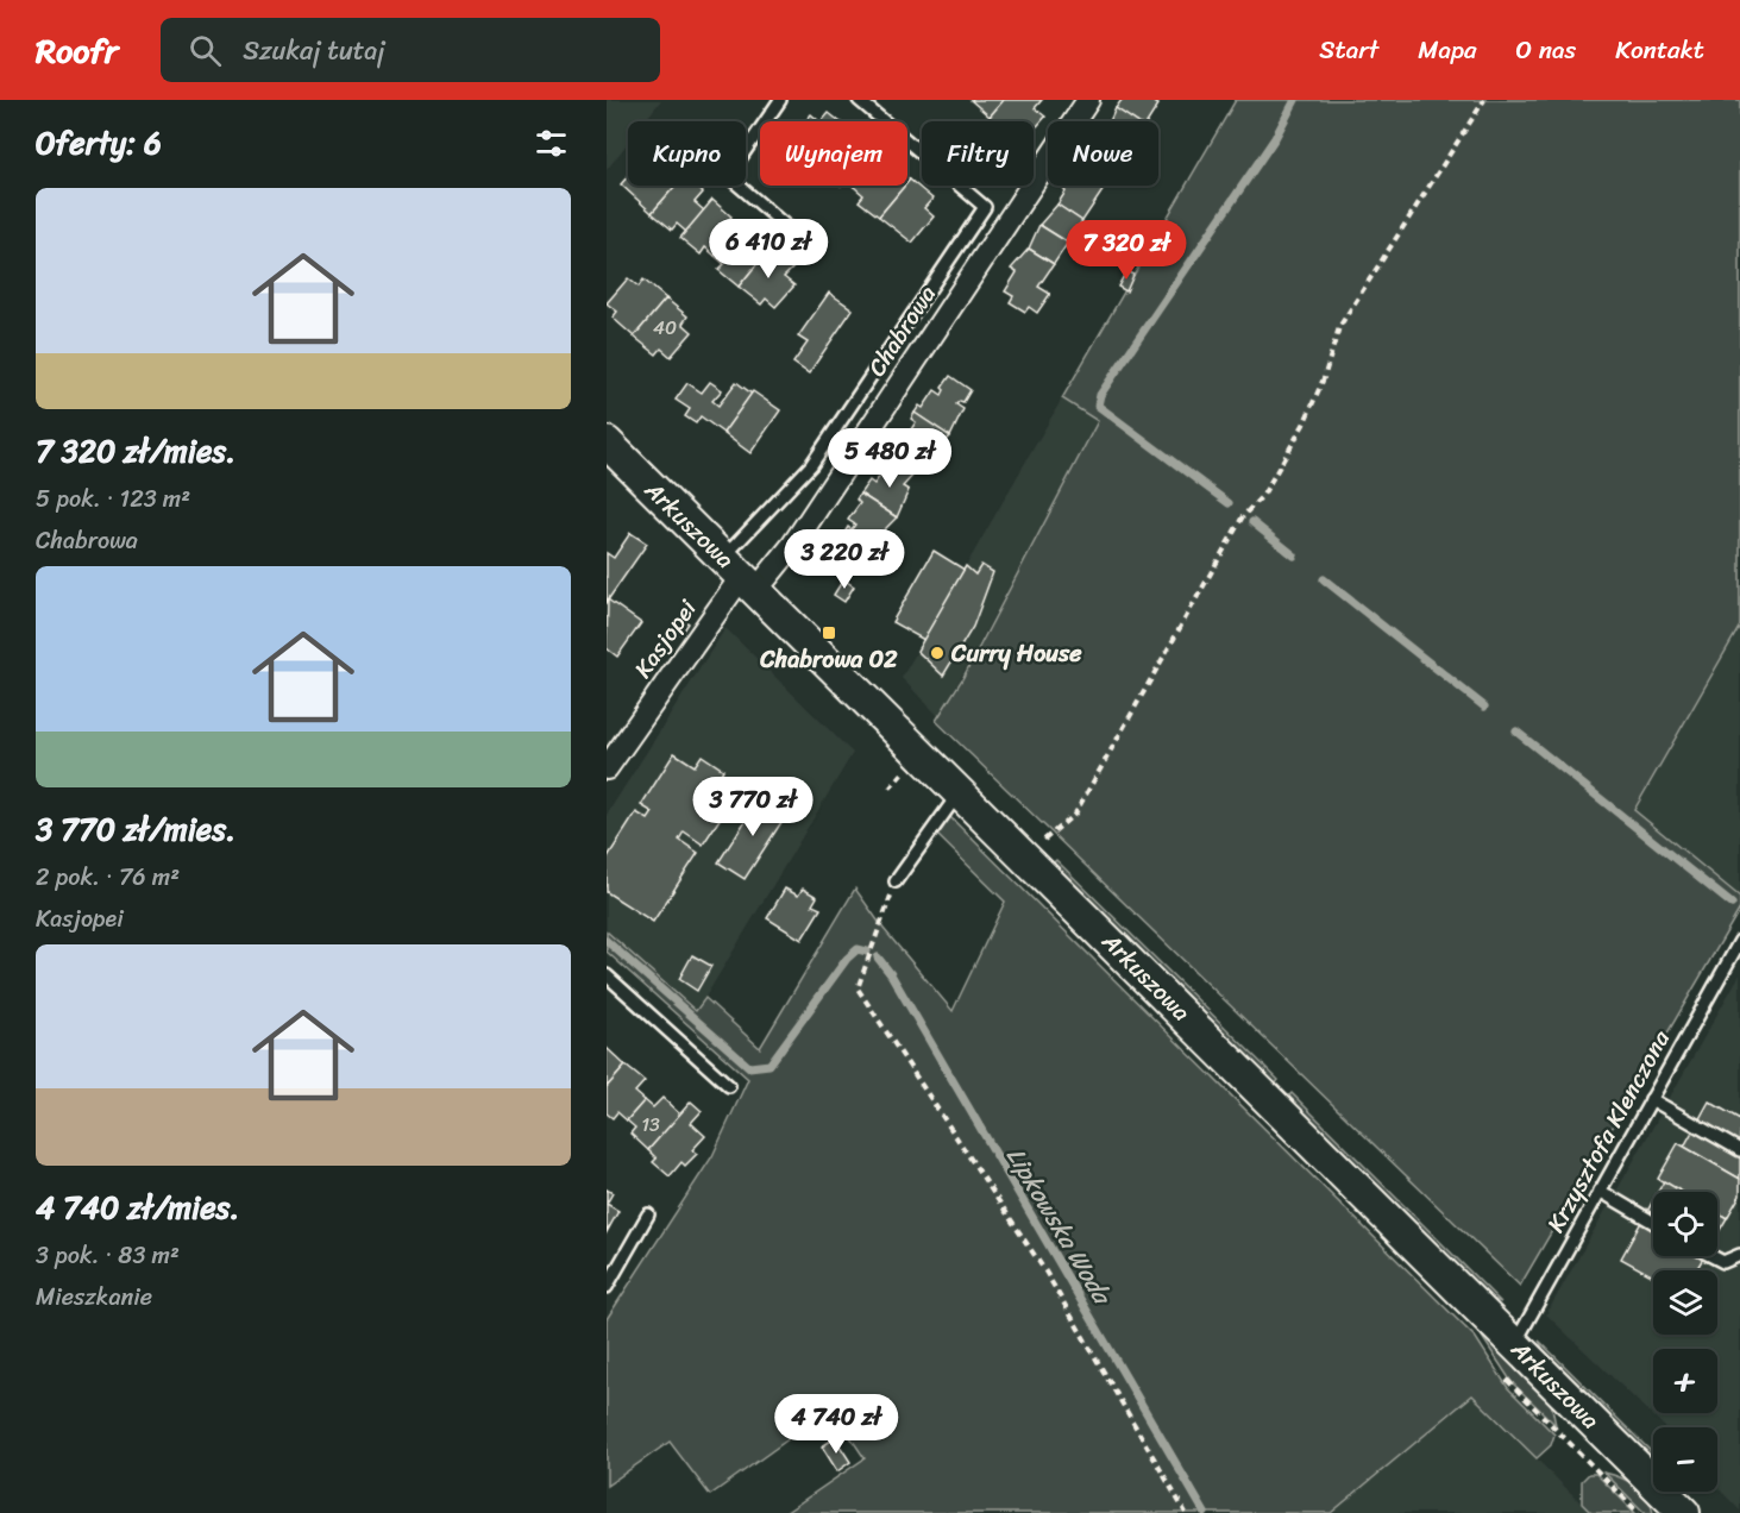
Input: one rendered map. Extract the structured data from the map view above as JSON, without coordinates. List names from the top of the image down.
{
  "streets": {
    "main road": ["Arkuszowa"],
    "street": ["Chabrowa", "Kasjopei"],
    "lane": ["Krzysztofa Klenczona"]
  },
  "crossings": [
    ["Chabrowa", "Arkuszowa"],
    ["Chabrowa", "Kasjopei"],
    ["Arkuszowa", "Kasjopei"],
    ["Arkuszowa", "Krzysztofa Klenczona"]
  ],
  "water": ["Lipkowska Woda"],
  "places": {
    "transit": ["Chabrowa 02"],
    "other": ["Curry House"]
  },
  "house_numbers": ["40", "13"],
  "page": {
    "header": "Roofr",
    "search": "Szukaj tutaj",
    "nav": [
      "Start",
      "Mapa",
      "O nas",
      "Kontakt"
    ],
    "heading": "Oferty: 6",
    "chip": [
      "Kupno",
      "Wynajem",
      "Filtry",
      "Nowe"
    ],
    "list": [
      {
        "name": "7 320 zł/mies.",
        "note": "5 pok. · 123 m² · Chabrowa"
      },
      {
        "name": "3 770 zł/mies.",
        "note": "2 pok. · 76 m² · Kasjopei"
      },
      {
        "name": "4 740 zł/mies.",
        "note": "3 pok. · 83 m² · Mieszkanie"
      }
    ],
    "price": [
      "6 410 zł",
      "7 320 zł",
      "5 480 zł",
      "3 220 zł",
      "3 770 zł",
      "4 740 zł"
    ],
    "map_buttons": ["+", "−"]
  }
}
